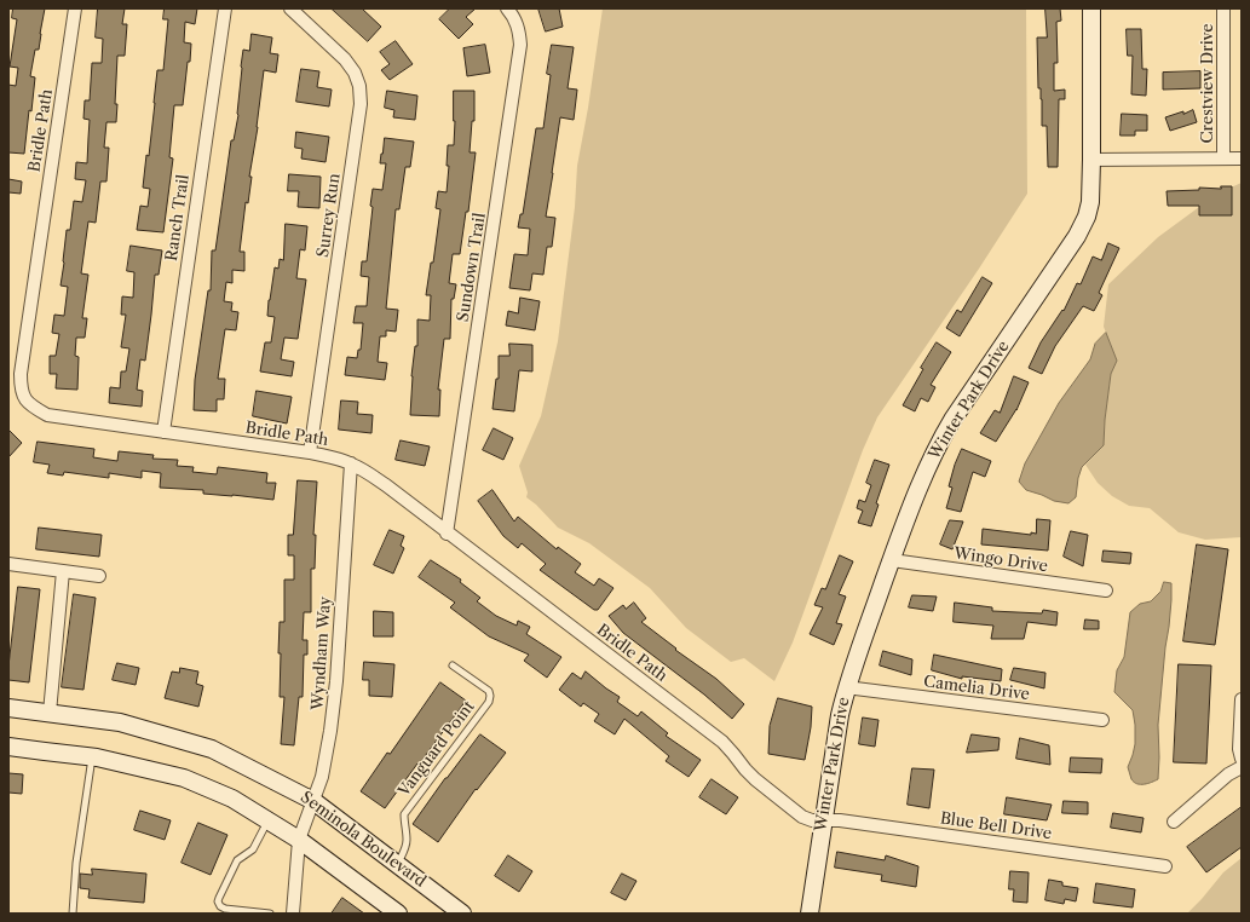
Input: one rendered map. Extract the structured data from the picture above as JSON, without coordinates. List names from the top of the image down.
{
  "streets": {
    "street": [
      "Crestview Drive",
      "Bridle Path",
      "Surrey Run",
      "Ranch Trail",
      "Sundown Trail",
      "Winter Park Drive",
      "Wingo Drive",
      "Wyndham Way",
      "Camelia Drive",
      "Blue Bell Drive",
      "Seminola Boulevard"
    ],
    "lane": ["Vanguard Point"]
  },
  "crossings": [
    ["Bridle Path", "Surrey Run"],
    ["Bridle Path", "Ranch Trail"],
    ["Bridle Path", "Sundown Trail"],
    ["Bridle Path", "Winter Park Drive"],
    ["Bridle Path", "Wyndham Way"],
    ["Bridle Path", "Blue Bell Drive"],
    ["Winter Park Drive", "Wingo Drive"],
    ["Winter Park Drive", "Camelia Drive"],
    ["Winter Park Drive", "Blue Bell Drive"],
    ["Wyndham Way", "Seminola Boulevard"],
    ["Vanguard Point", "Seminola Boulevard"]
  ]
}
